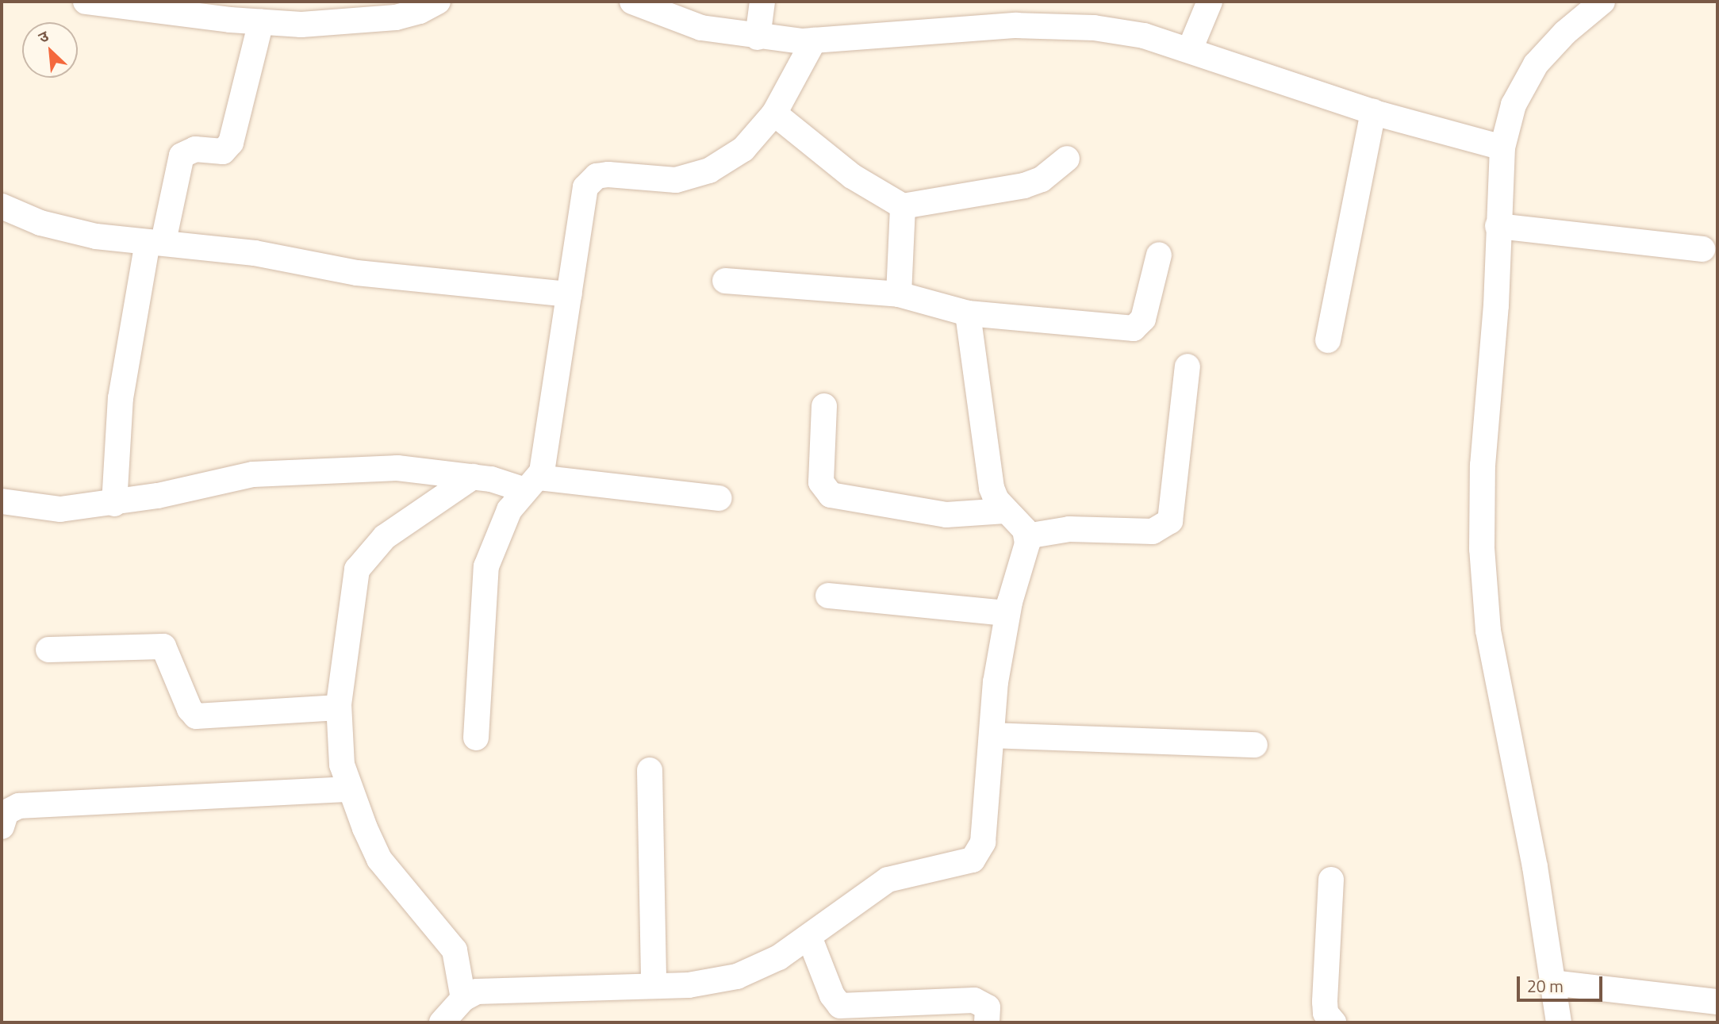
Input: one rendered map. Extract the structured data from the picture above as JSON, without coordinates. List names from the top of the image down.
{
  "scale_bar": "20 m",
  "north": "top left"
}
